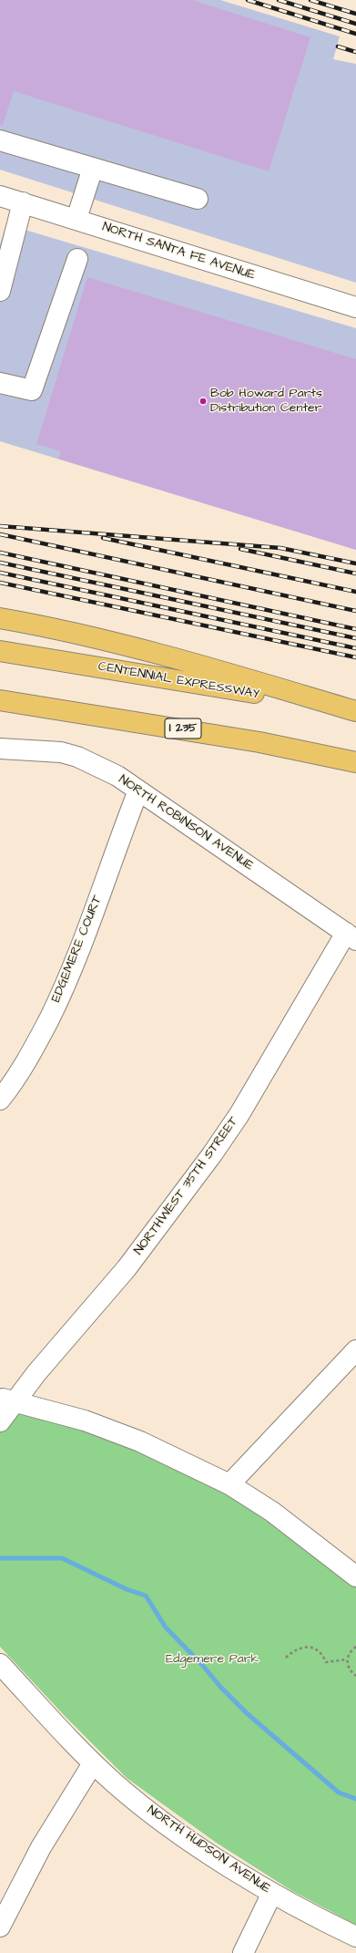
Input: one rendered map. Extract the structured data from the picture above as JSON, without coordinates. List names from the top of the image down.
{
  "streets": {
    "highway": ["CENTENNIAL EXPRESSWAY", "I 235"],
    "street": [
      "NORTH SANTA FE AVENUE",
      "NORTH ROBINSON AVENUE",
      "EDGEMERE COURT",
      "NORTHWEST 35TH STREET",
      "NORTH HUDSON AVENUE"
    ]
  },
  "crossings": [
    ["NORTH ROBINSON AVENUE", "EDGEMERE COURT"],
    ["NORTH ROBINSON AVENUE", "NORTHWEST 35TH STREET"]
  ],
  "parks": ["Edgemere Park"],
  "places": ["Bob Howard Parts Distribution Center"]
}
